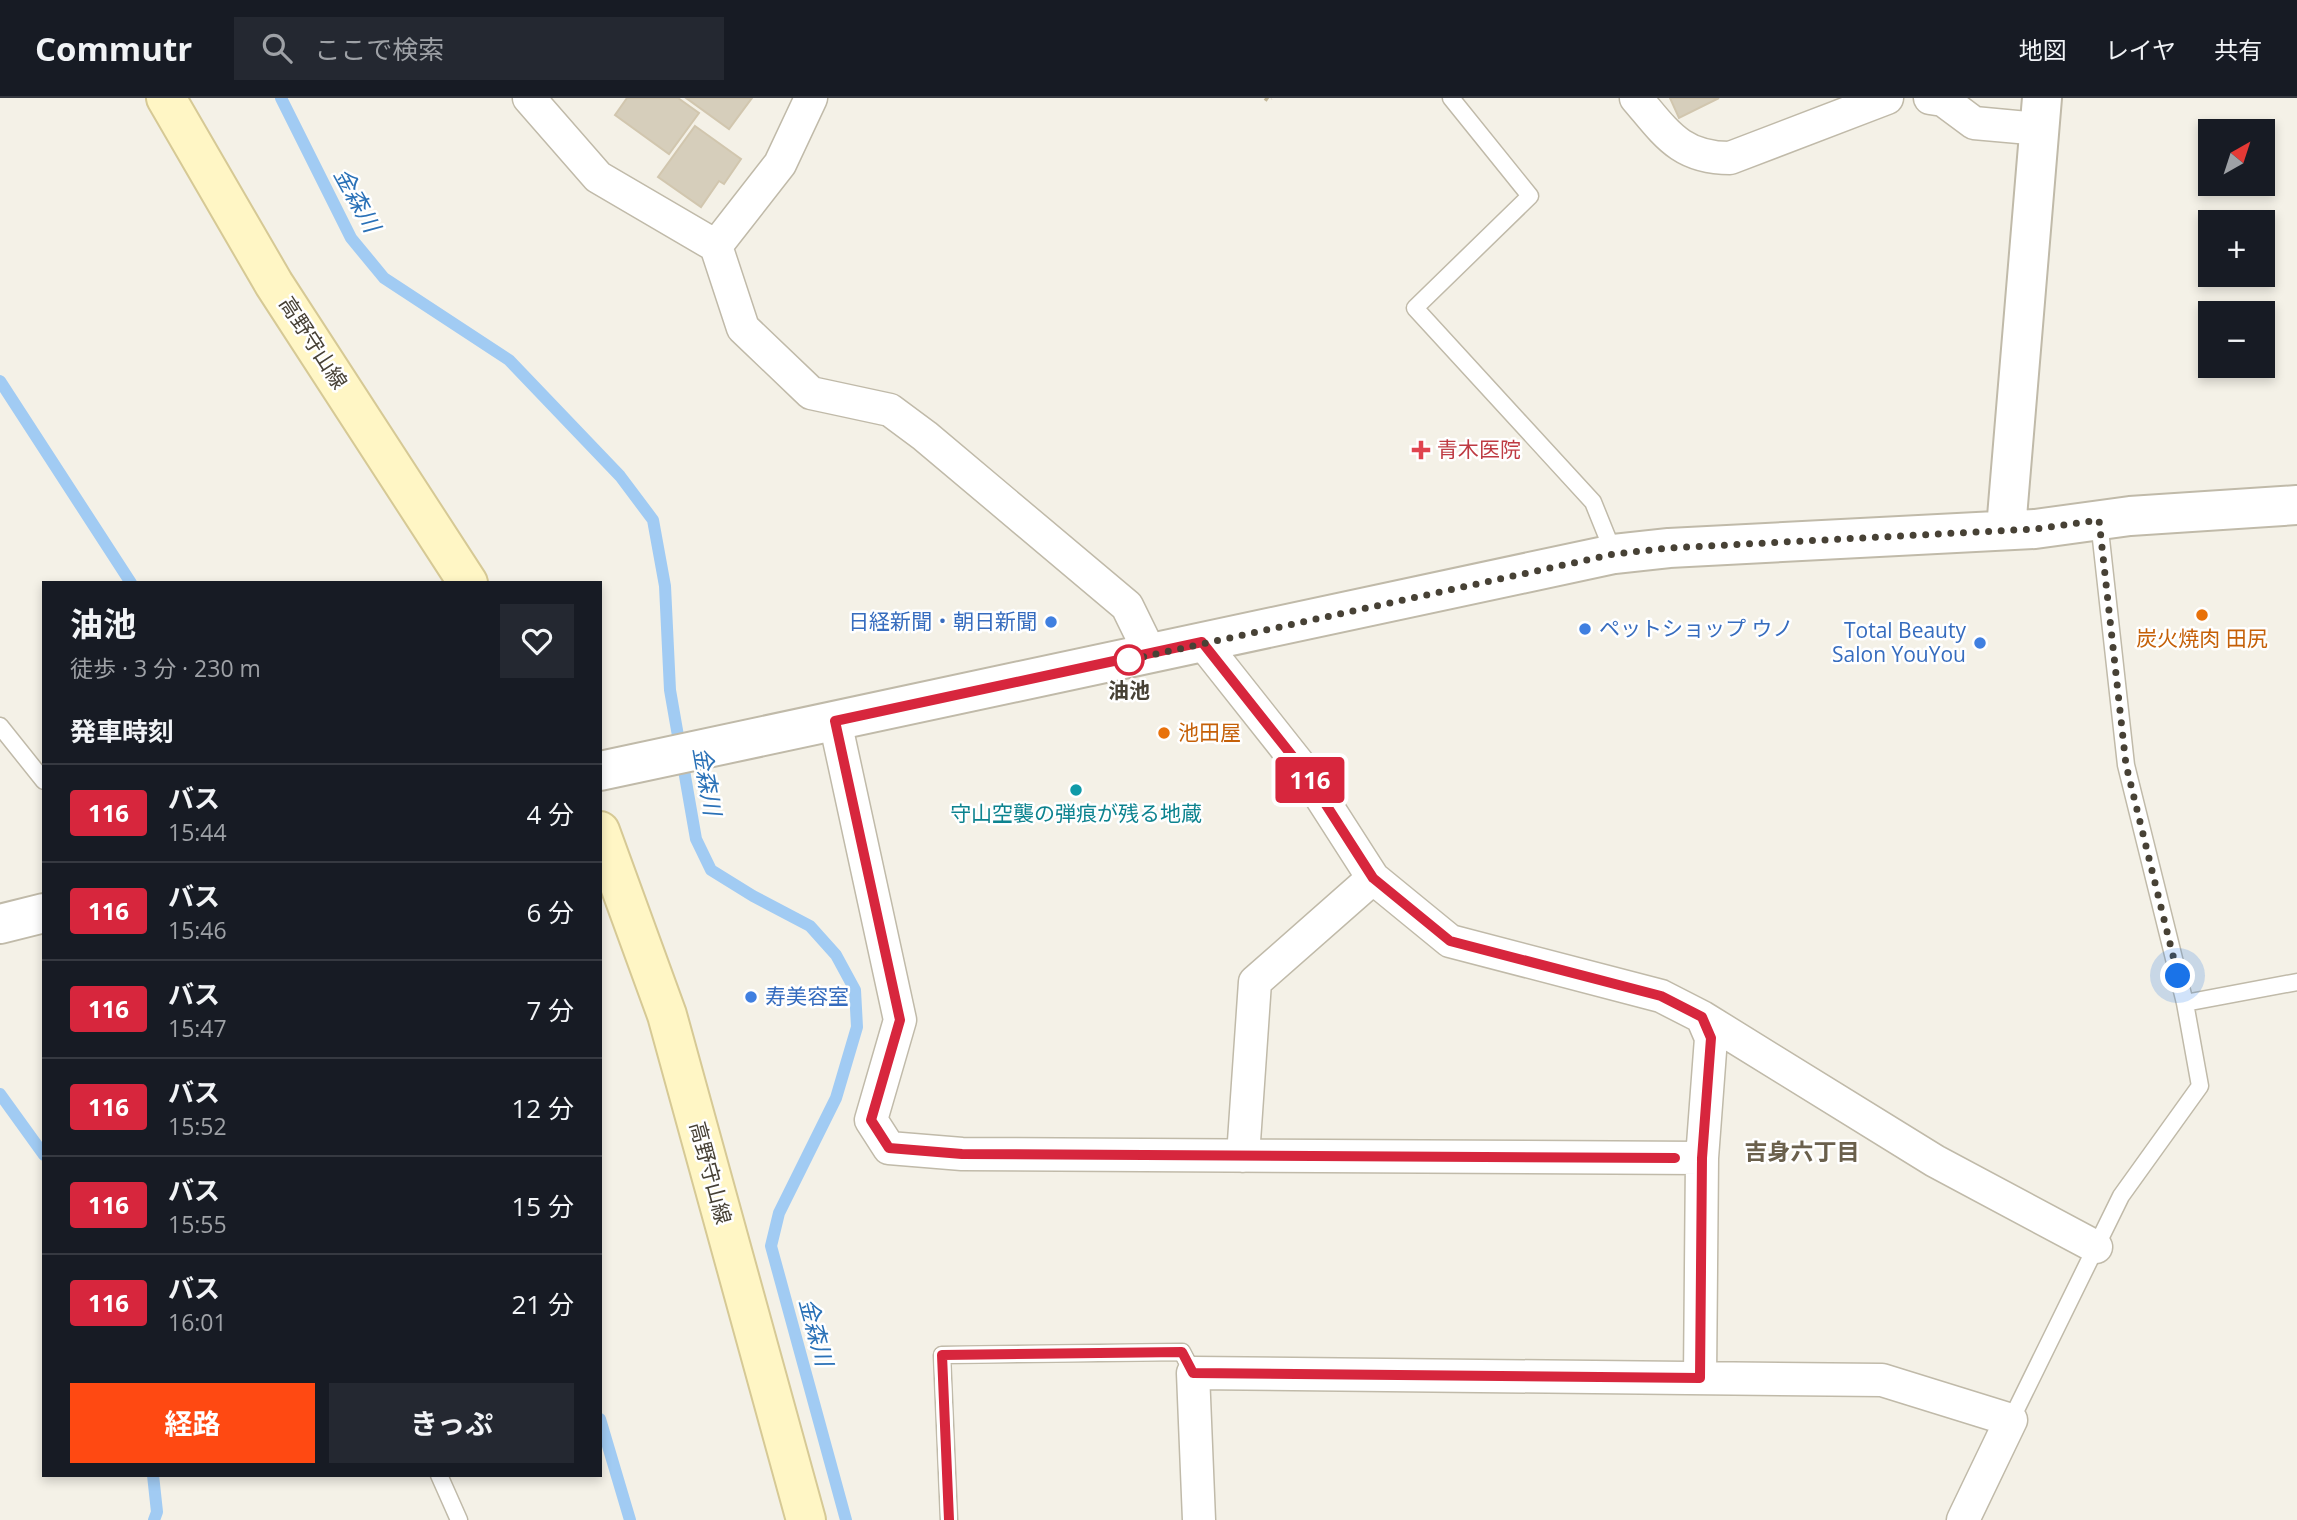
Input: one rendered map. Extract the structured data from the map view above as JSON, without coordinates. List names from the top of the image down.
{
  "streets": {
    "main road": ["高野守山線"]
  },
  "districts": ["吉身六丁目"],
  "water": ["金森川"],
  "places": {
    "health": ["青木医院"],
    "other": [
      "炭火焼肉 田尻",
      "日経新聞・朝日新聞",
      "ペットショップ ウノ",
      "Total Beauty Salon YouYou",
      "油池",
      "池田屋",
      "守山空襲の弾痕が残る地蔵",
      "寿美容室"
    ]
  },
  "lines": ["bus line 116"],
  "north": "top right",
  "page": {
    "header": "Commutr",
    "search": "ここで検索",
    "nav": ["地図", "レイヤ", "共有"],
    "on_map": "116",
    "map_buttons": ["+", "−"],
    "heading": [
      ["油池", "徒歩 · 3 分 · 230 m"],
      "発車時刻"
    ],
    "list": [
      {
        "mark": "116",
        "name": "バス",
        "note": "15:44",
        "value": "4 分"
      },
      {
        "mark": "116",
        "name": "バス",
        "note": "15:46",
        "value": "6 分"
      },
      {
        "mark": "116",
        "name": "バス",
        "note": "15:47",
        "value": "7 分"
      },
      {
        "mark": "116",
        "name": "バス",
        "note": "15:52",
        "value": "12 分"
      },
      {
        "mark": "116",
        "name": "バス",
        "note": "15:55",
        "value": "15 分"
      },
      {
        "mark": "116",
        "name": "バス",
        "note": "16:01",
        "value": "21 分"
      }
    ],
    "buttons": ["経路", "きっぷ"]
  }
}
